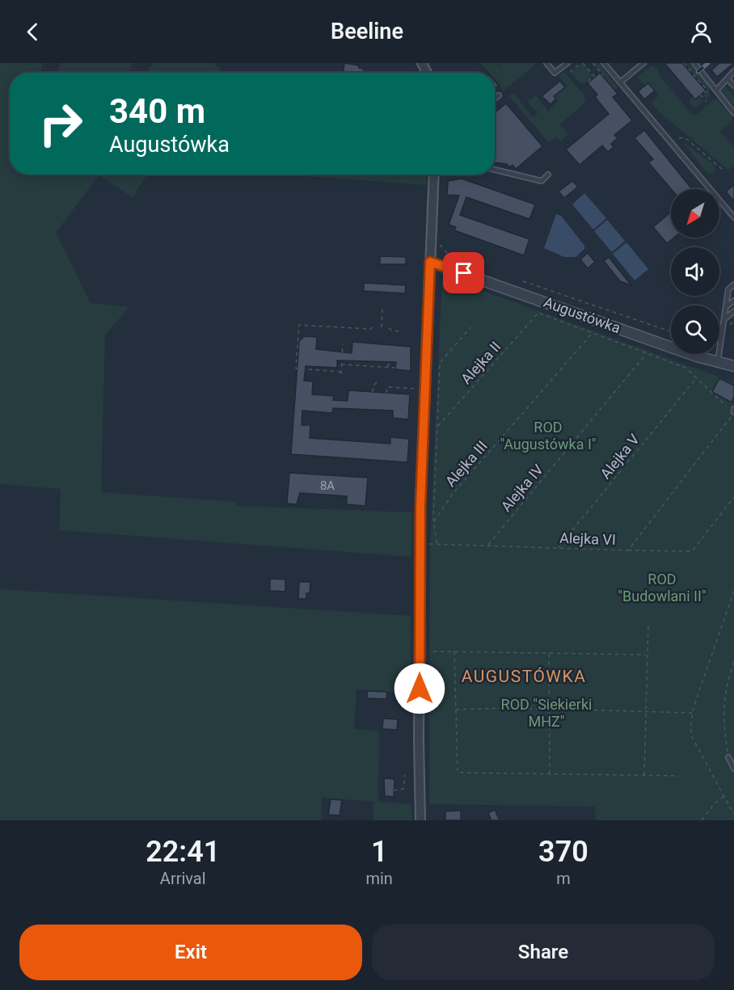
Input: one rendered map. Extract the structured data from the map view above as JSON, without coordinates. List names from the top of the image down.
{
  "streets": {
    "street": ["Augustówka"],
    "path": [
      "Alejka II",
      "Alejka V",
      "Alejka III",
      "Alejka IV",
      "Alejka VI"
    ]
  },
  "crossings": [
    ["Alejka II", "Alejka III"],
    ["Alejka V", "Alejka VI"],
    ["Alejka IV", "Alejka VI"]
  ],
  "districts": ["AUGUSTÓWKA"],
  "parks": ["ROD \"Augustówka I\"", "ROD \"Budowlani II\"", "ROD \"Siekierki MHZ\""],
  "house_numbers": ["8A"],
  "north": "bottom left",
  "page": {
    "header": "Beeline",
    "turn": ["340 m", "Augustówka"],
    "eta": [
      "22:41",
      "Arrival",
      "1",
      "min",
      "370",
      "m"
    ],
    "buttons": ["Exit", "Share"]
  }
}
